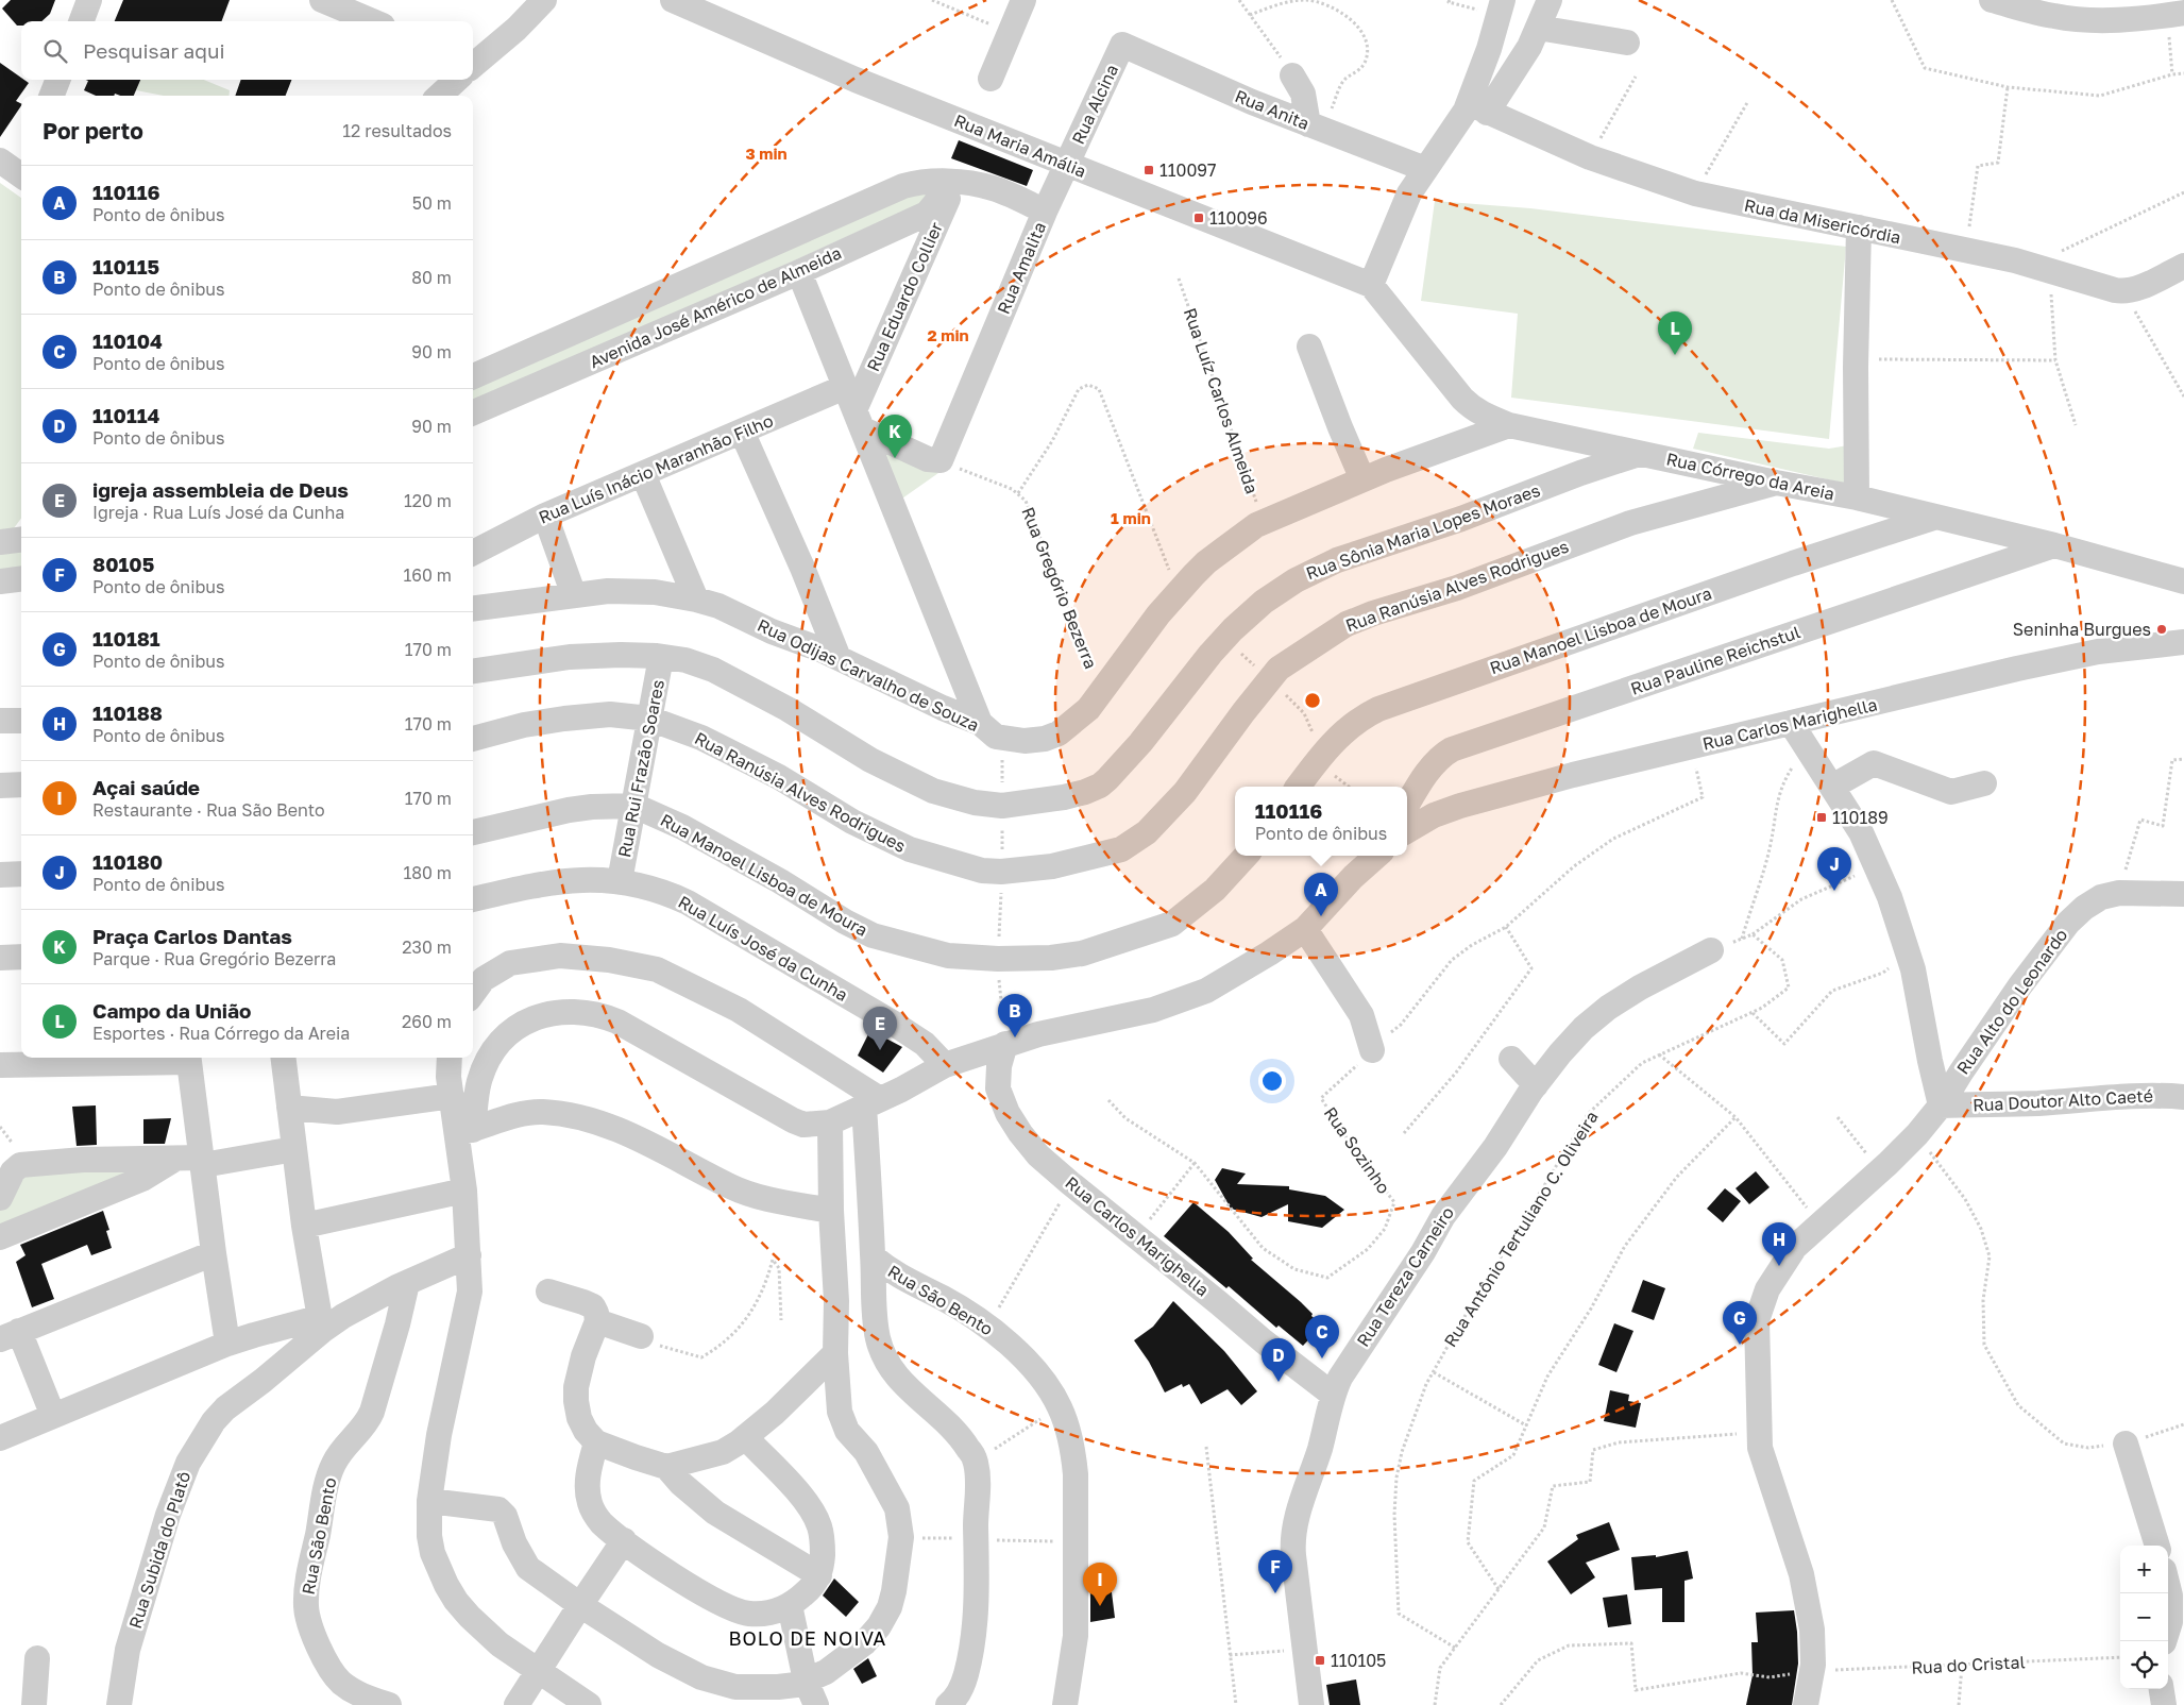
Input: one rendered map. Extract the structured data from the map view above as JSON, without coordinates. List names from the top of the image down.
{
  "streets": {
    "street": [
      "Rua Alcina",
      "Rua Anita",
      "Rua Maria Amália",
      "Rua da Misericórdia",
      "Rua Amalita",
      "Rua Eduardo Collier",
      "Avenida José Américo de Almeida",
      "Rua Luís Inácio Maranhão Filho",
      "Rua Córrego da Areia",
      "Rua Sônia Maria Lopes Moraes",
      "Rua Ranúsia Alves Rodrigues",
      "Rua Manoel Lisboa de Moura",
      "Rua Pauline Reichstul",
      "Rua Odijas Carvalho de Souza",
      "Rua Carlos Marighella",
      "Rua Rui Frazão Soares",
      "Rua Luís José da Cunha",
      "Rua Alto do Leonardo",
      "Rua Doutor Alto Caeté",
      "Rua Tereza Carneiro",
      "Rua São Bento",
      "Rua Subida do Platô"
    ],
    "path": [
      "Rua Luíz Carlos Almeida",
      "Rua Gregório Bezerra",
      "Rua Sozinho",
      "Rua Antônio Tertuliano C. Oliveira",
      "Rua do Cristal"
    ]
  },
  "crossings": [
    ["Rua Alcina", "Rua Anita"],
    ["Rua Alcina", "Rua Maria Amália"],
    ["Rua Alcina", "Rua Amalita"],
    ["Rua Maria Amália", "Rua Amalita"],
    ["Rua Maria Amália", "Rua Córrego da Areia"],
    ["Rua Amalita", "Avenida José Américo de Almeida"],
    ["Rua Amalita", "Rua Gregório Bezerra"],
    ["Rua Eduardo Collier", "Avenida José Américo de Almeida"],
    ["Rua Luíz Carlos Almeida", "Rua Odijas Carvalho de Souza"],
    ["Rua Córrego da Areia", "Rua Sônia Maria Lopes Moraes"],
    ["Rua Córrego da Areia", "Rua Ranúsia Alves Rodrigues"],
    ["Rua Córrego da Areia", "Rua Manoel Lisboa de Moura"],
    ["Rua Córrego da Areia", "Rua Pauline Reichstul"],
    ["Rua Córrego da Areia", "Rua Odijas Carvalho de Souza"],
    ["Rua Sônia Maria Lopes Moraes", "Rua Rui Frazão Soares"],
    ["Rua Ranúsia Alves Rodrigues", "Rua Rui Frazão Soares"],
    ["Rua Gregório Bezerra", "Rua Odijas Carvalho de Souza"],
    ["Rua Manoel Lisboa de Moura", "Rua Rui Frazão Soares"],
    ["Rua Carlos Marighella", "Rua Tereza Carneiro"],
    ["Rua Rui Frazão Soares", "Rua Luís José da Cunha"],
    ["Rua Alto do Leonardo", "Rua Doutor Alto Caeté"],
    ["Rua Alto do Leonardo", "Rua do Cristal"],
    ["Rua São Bento", "Rua Subida do Platô"]
  ],
  "districts": ["BOLO DE NOIVA"],
  "places": {
    "transit": [
      "110097",
      "110096",
      "110189",
      "110105"
    ],
    "other": ["Seninha Burgues"]
  },
  "page": {
    "search": "Pesquisar aqui",
    "heading": ["Por perto", "12 resultados"],
    "list": [
      {
        "mark": "A",
        "name": "110116",
        "note": "Ponto de ônibus",
        "value": "50 m"
      },
      {
        "mark": "B",
        "name": "110115",
        "note": "Ponto de ônibus",
        "value": "80 m"
      },
      {
        "mark": "C",
        "name": "110104",
        "note": "Ponto de ônibus",
        "value": "90 m"
      },
      {
        "mark": "D",
        "name": "110114",
        "note": "Ponto de ônibus",
        "value": "90 m"
      },
      {
        "mark": "E",
        "name": "igreja assembleia de Deus",
        "note": "Igreja · Rua Luís José da Cunha",
        "value": "120 m"
      },
      {
        "mark": "F",
        "name": "80105",
        "note": "Ponto de ônibus",
        "value": "160 m"
      },
      {
        "mark": "G",
        "name": "110181",
        "note": "Ponto de ônibus",
        "value": "170 m"
      },
      {
        "mark": "H",
        "name": "110188",
        "note": "Ponto de ônibus",
        "value": "170 m"
      },
      {
        "mark": "I",
        "name": "Açai saúde",
        "note": "Restaurante · Rua São Bento",
        "value": "170 m"
      },
      {
        "mark": "J",
        "name": "110180",
        "note": "Ponto de ônibus",
        "value": "180 m"
      },
      {
        "mark": "K",
        "name": "Praça Carlos Dantas",
        "note": "Parque · Rua Gregório Bezerra",
        "value": "230 m"
      },
      {
        "mark": "L",
        "name": "Campo da União",
        "note": "Esportes · Rua Córrego da Areia",
        "value": "260 m"
      }
    ],
    "pins": [
      "L",
      "K",
      "J",
      "A",
      "B",
      "E",
      "H",
      "G",
      "C",
      "D",
      "F",
      "I"
    ],
    "popup": ["110116", "Ponto de ônibus"],
    "map_buttons": ["+", "−"]
  },
  "rings": ["3 min", "2 min", "1 min"]
}
